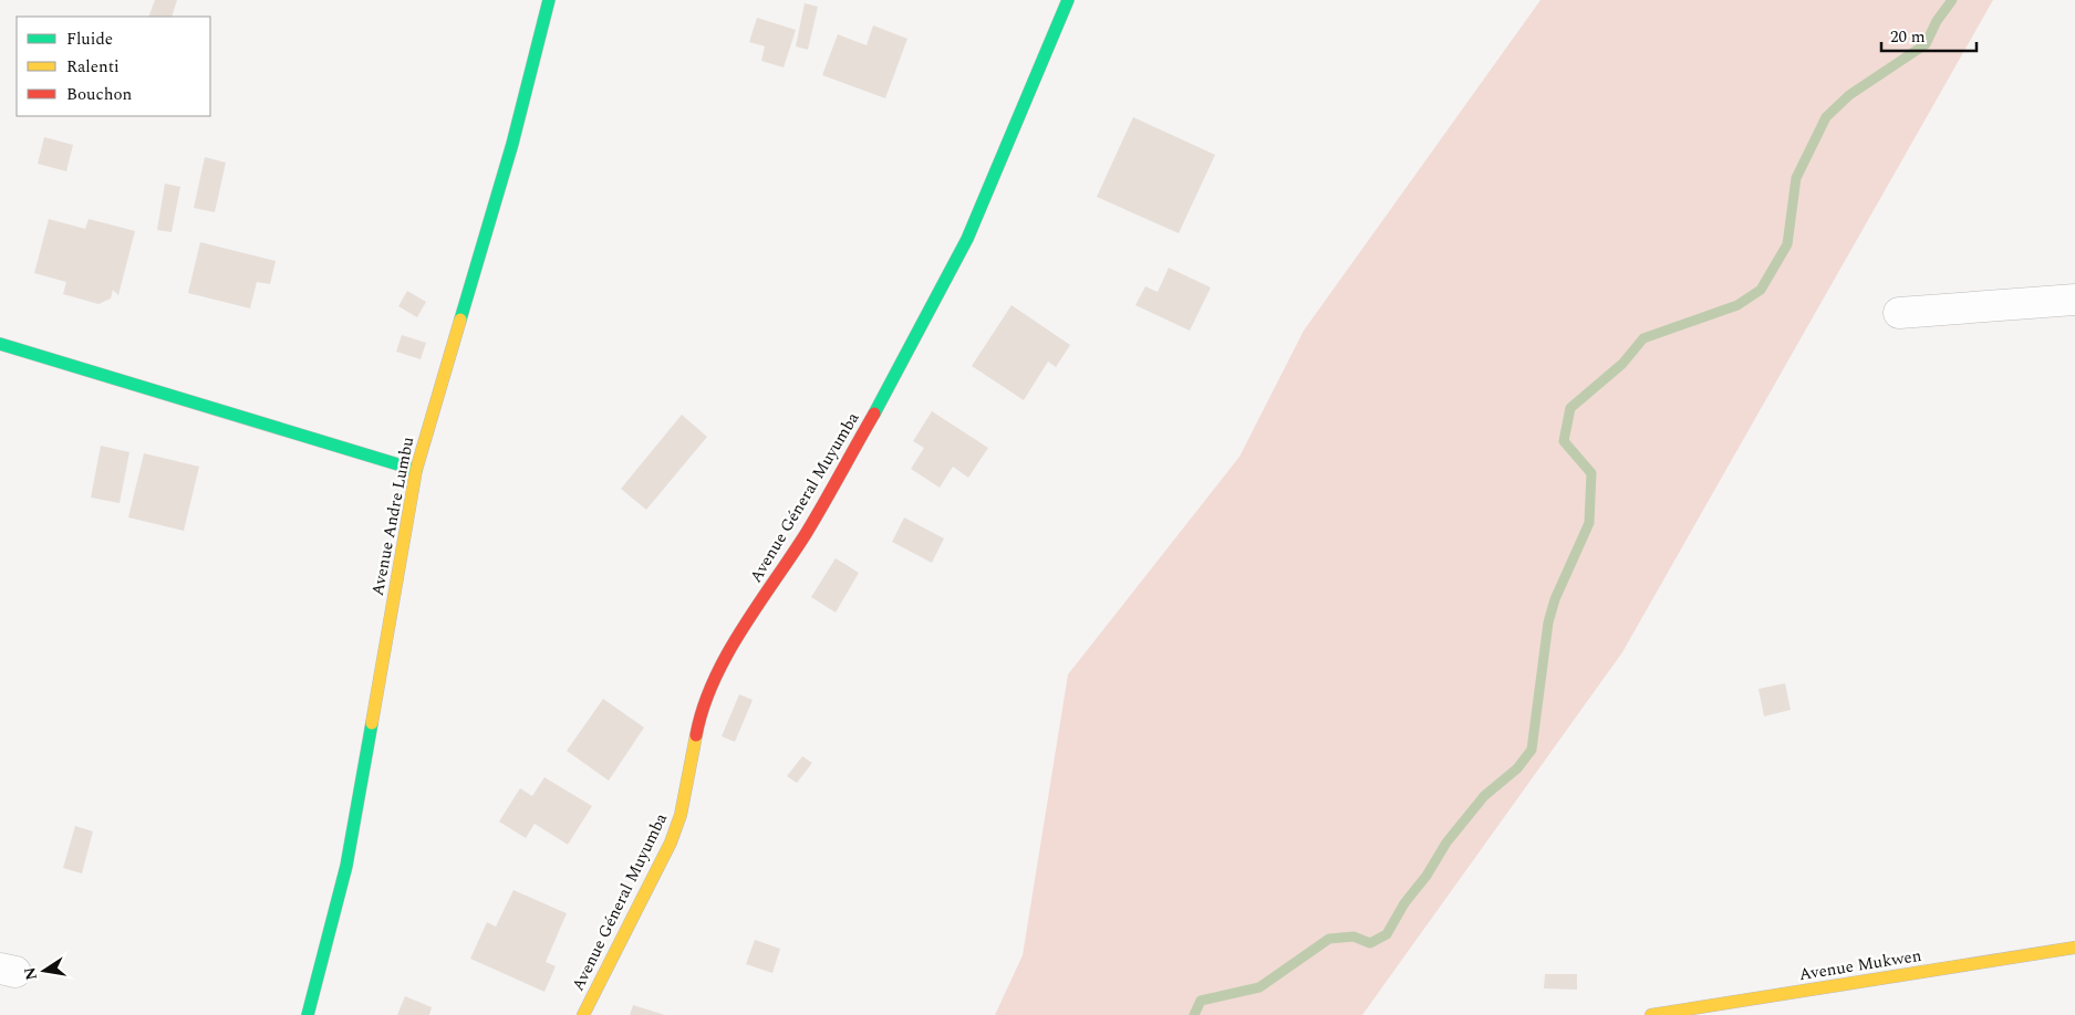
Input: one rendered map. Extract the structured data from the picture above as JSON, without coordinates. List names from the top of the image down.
{
  "streets": {
    "street": ["Avenue Géneral Muyumba", "Avenue Andre Lumbu", "Avenue Mukwen"]
  },
  "legend": ["Fluide", "Ralenti", "Bouchon"],
  "scale_bar": "20 m",
  "north": "left"
}
